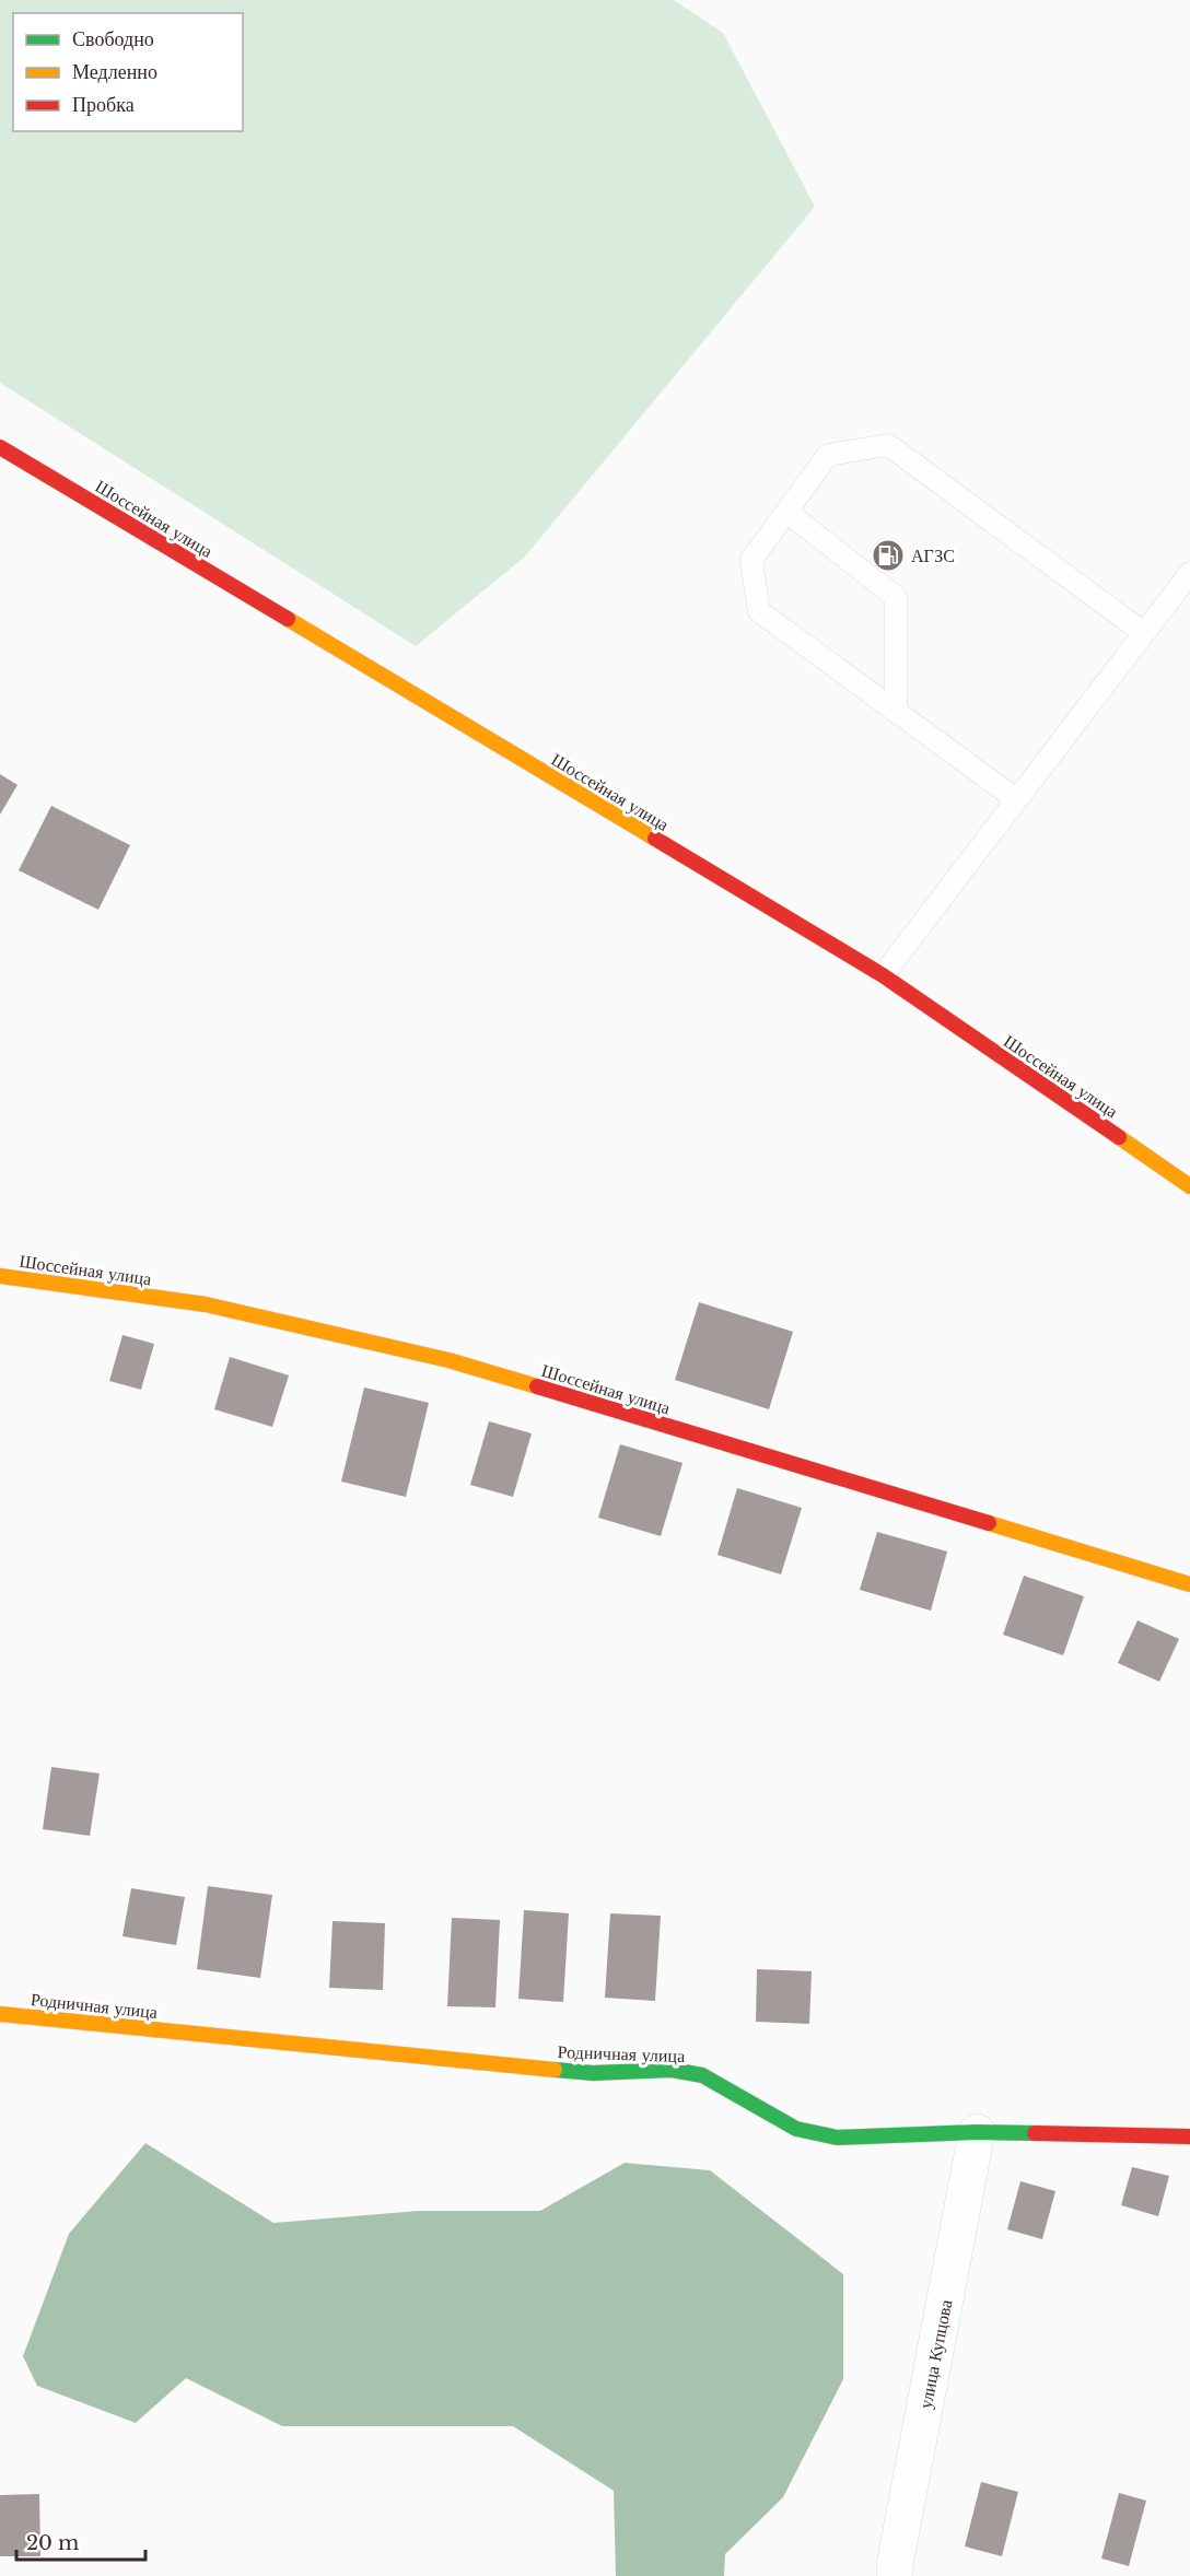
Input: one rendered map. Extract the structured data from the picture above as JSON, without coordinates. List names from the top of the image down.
{
  "streets": {
    "street": ["Шоссейная улица", "Родничная улица", "улица Купцова"]
  },
  "crossings": [
    ["Родничная улица", "улица Купцова"]
  ],
  "places": {
    "fuel station": ["АГЗС"]
  },
  "legend": ["Свободно", "Медленно", "Пробка"],
  "scale_bar": "20 m"
}
